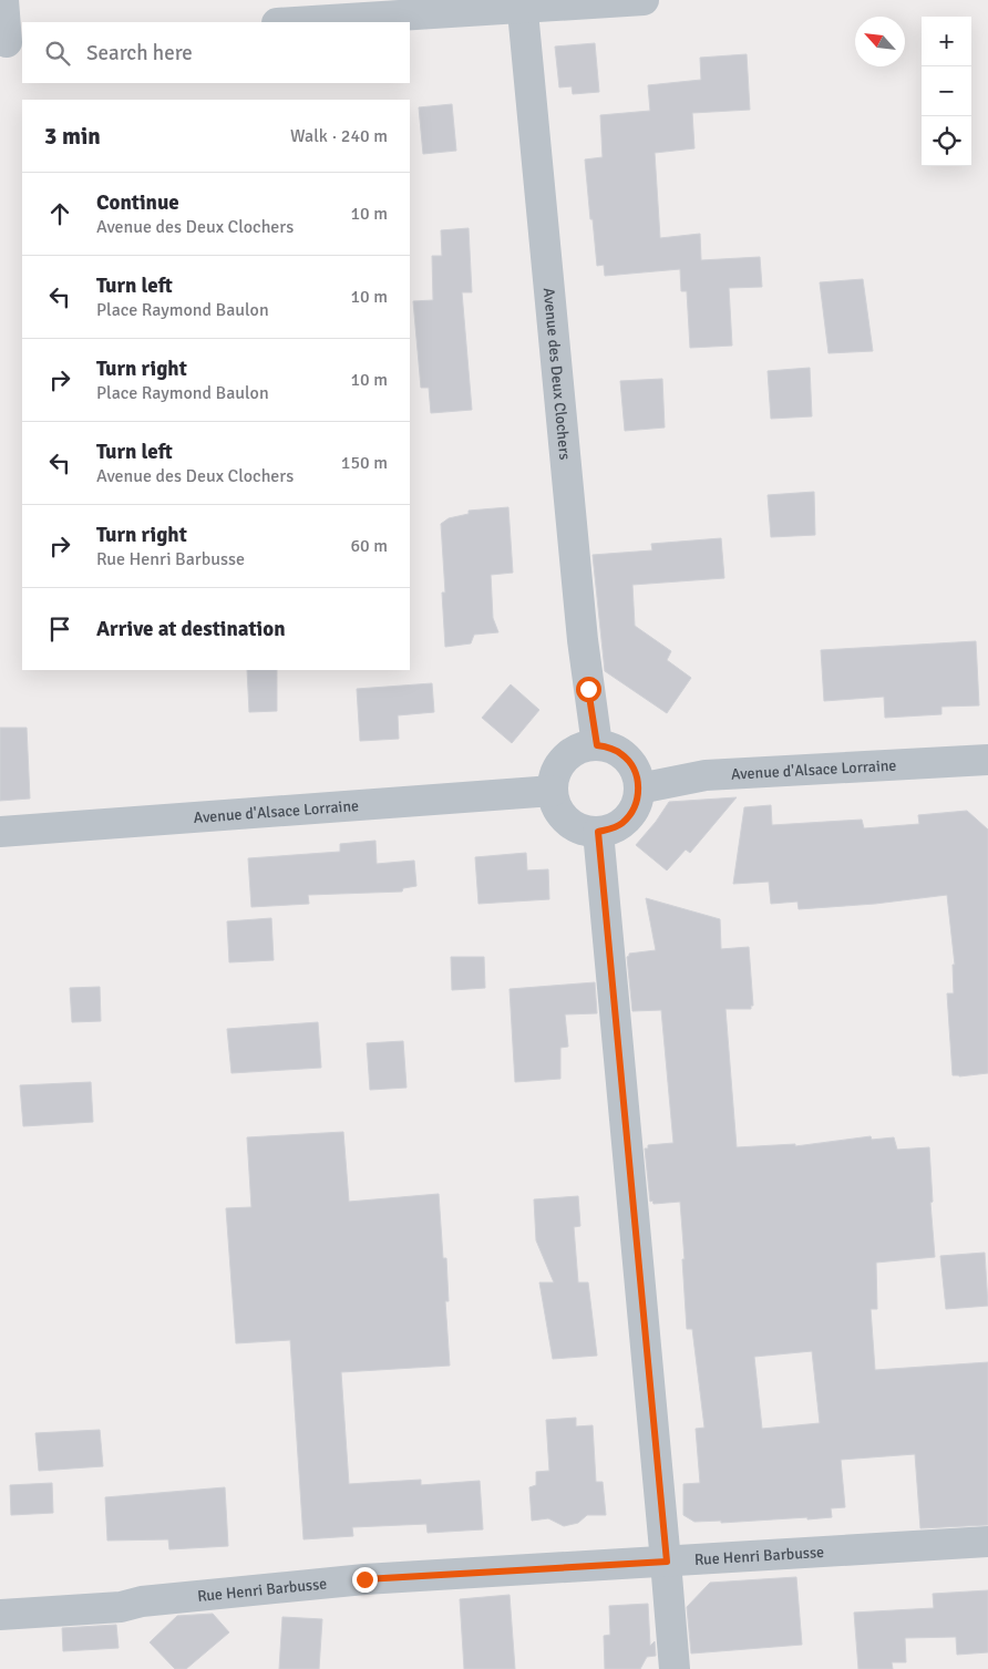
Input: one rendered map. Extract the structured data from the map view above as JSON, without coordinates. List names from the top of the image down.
{
  "streets": {
    "street": ["Avenue des Deux Clochers", "Avenue d'Alsace Lorraine", "Rue Henri Barbusse"]
  },
  "crossings": [
    ["Avenue des Deux Clochers", "Avenue d'Alsace Lorraine"]
  ],
  "north": "top left",
  "page": {
    "map_buttons": ["+", "−"],
    "search": "Search here",
    "heading": ["3 min", "Walk · 240 m"],
    "list": [
      ["Continue", "Avenue des Deux Clochers", "10 m"],
      ["Turn left", "Place Raymond Baulon", "10 m"],
      ["Turn right", "Place Raymond Baulon", "10 m"],
      ["Turn left", "Avenue des Deux Clochers", "150 m"],
      ["Turn right", "Rue Henri Barbusse", "60 m"],
      "Arrive at destination"
    ]
  }
}
